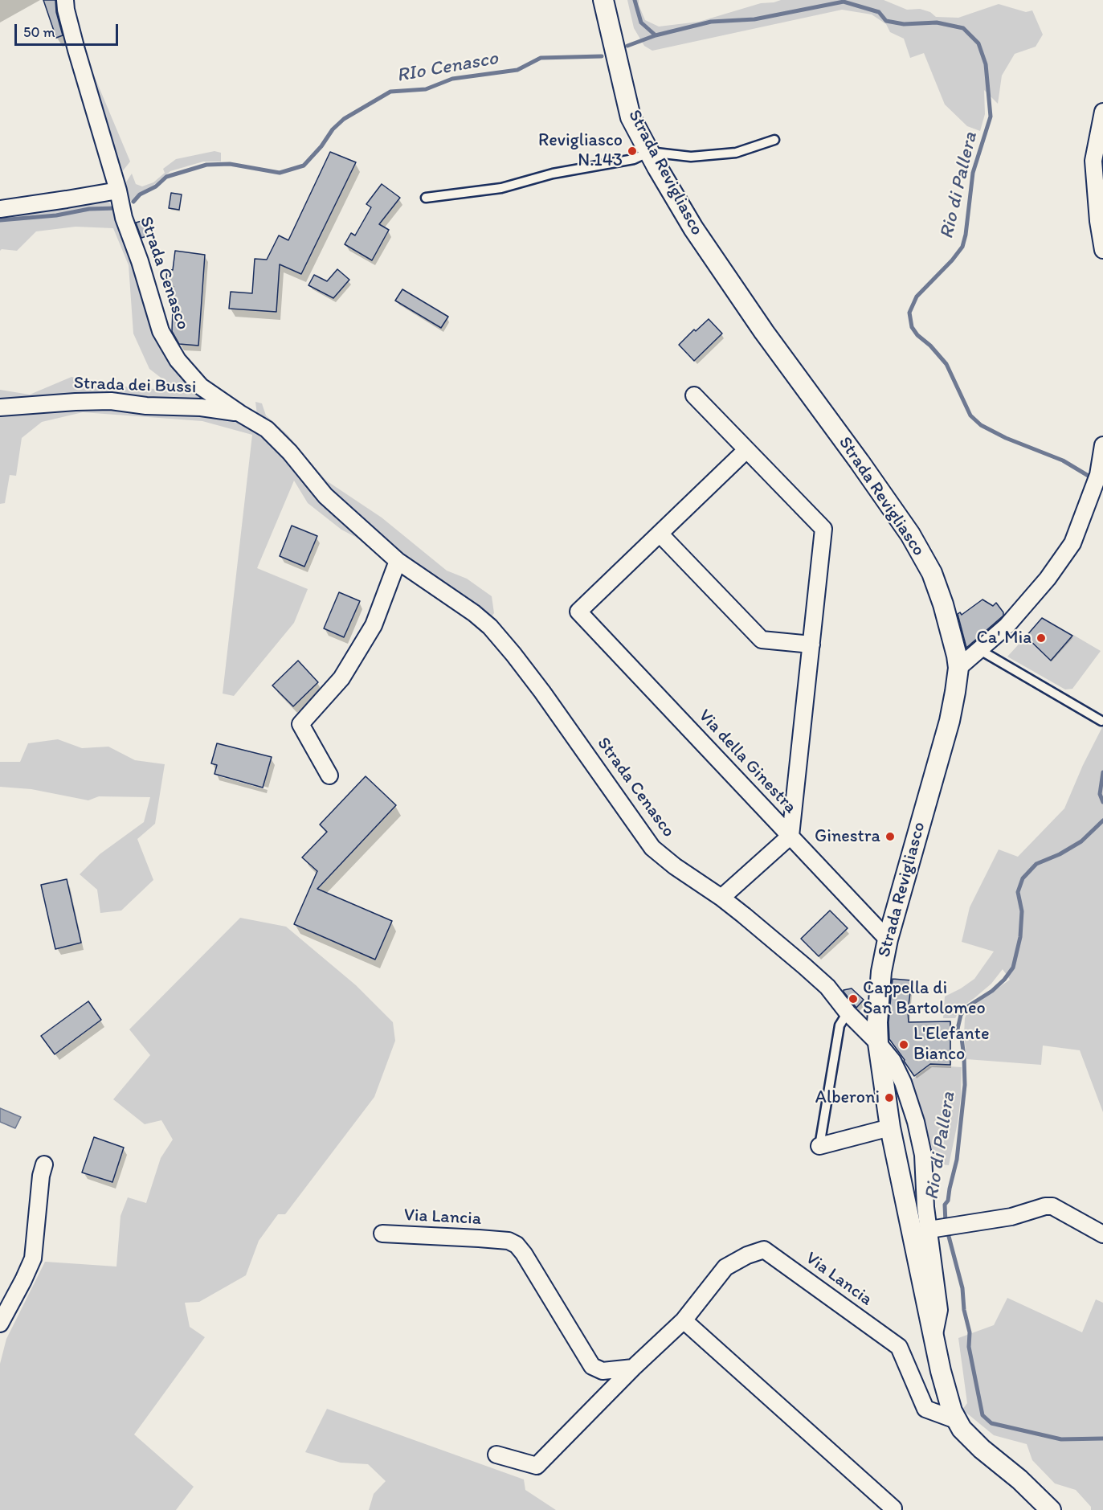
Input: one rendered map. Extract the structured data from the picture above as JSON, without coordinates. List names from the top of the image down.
{
  "streets": {
    "street": [
      "Strada Revigliasco",
      "Strada Cenasco",
      "Strada dei Bussi",
      "Via della Ginestra",
      "Via Lancia"
    ]
  },
  "crossings": [
    ["Strada Revigliasco", "Strada Cenasco"],
    ["Strada Revigliasco", "Via della Ginestra"],
    ["Strada Revigliasco", "Via Lancia"],
    ["Strada Cenasco", "Strada dei Bussi"]
  ],
  "water": ["RIo Cenasco", "Rio di Pallera"],
  "places": [
    "Revigliasco N.143",
    "Ca' Mia",
    "Ginestra",
    "Cappella di San Bartolomeo",
    "L'Elefante Bianco",
    "Alberoni"
  ],
  "scale_bar": "50 m"
}
